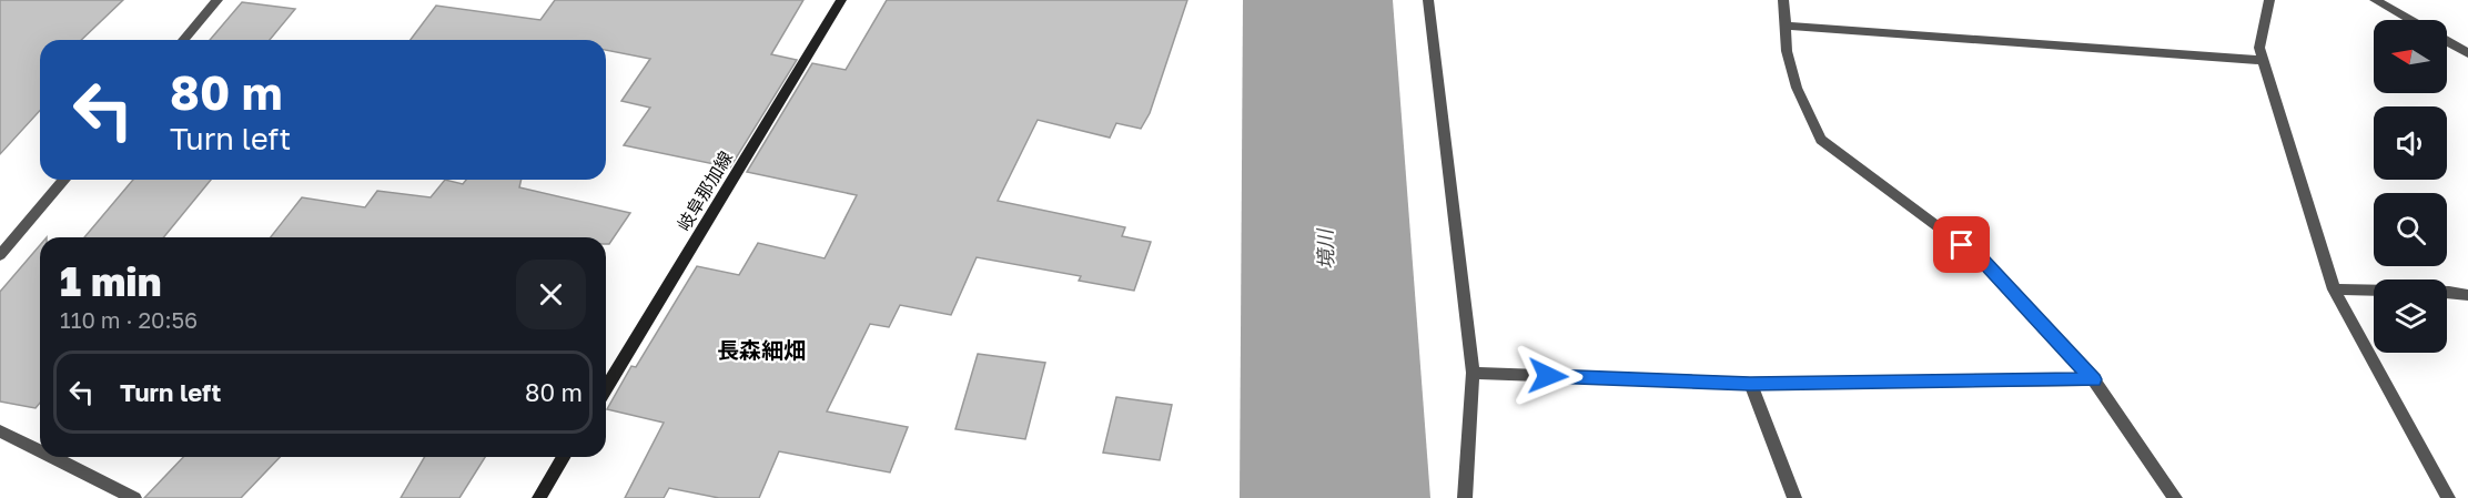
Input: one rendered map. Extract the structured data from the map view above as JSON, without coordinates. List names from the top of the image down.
{
  "streets": {
    "main road": ["岐阜那加線"]
  },
  "districts": ["長森細畑"],
  "water": ["境川"],
  "north": "left",
  "page": {
    "turn": ["80 m", "Turn left"],
    "heading": ["1 min", "110 m · 20:56"],
    "list": [
      {
        "name": "Turn left",
        "value": "80 m"
      }
    ]
  }
}
